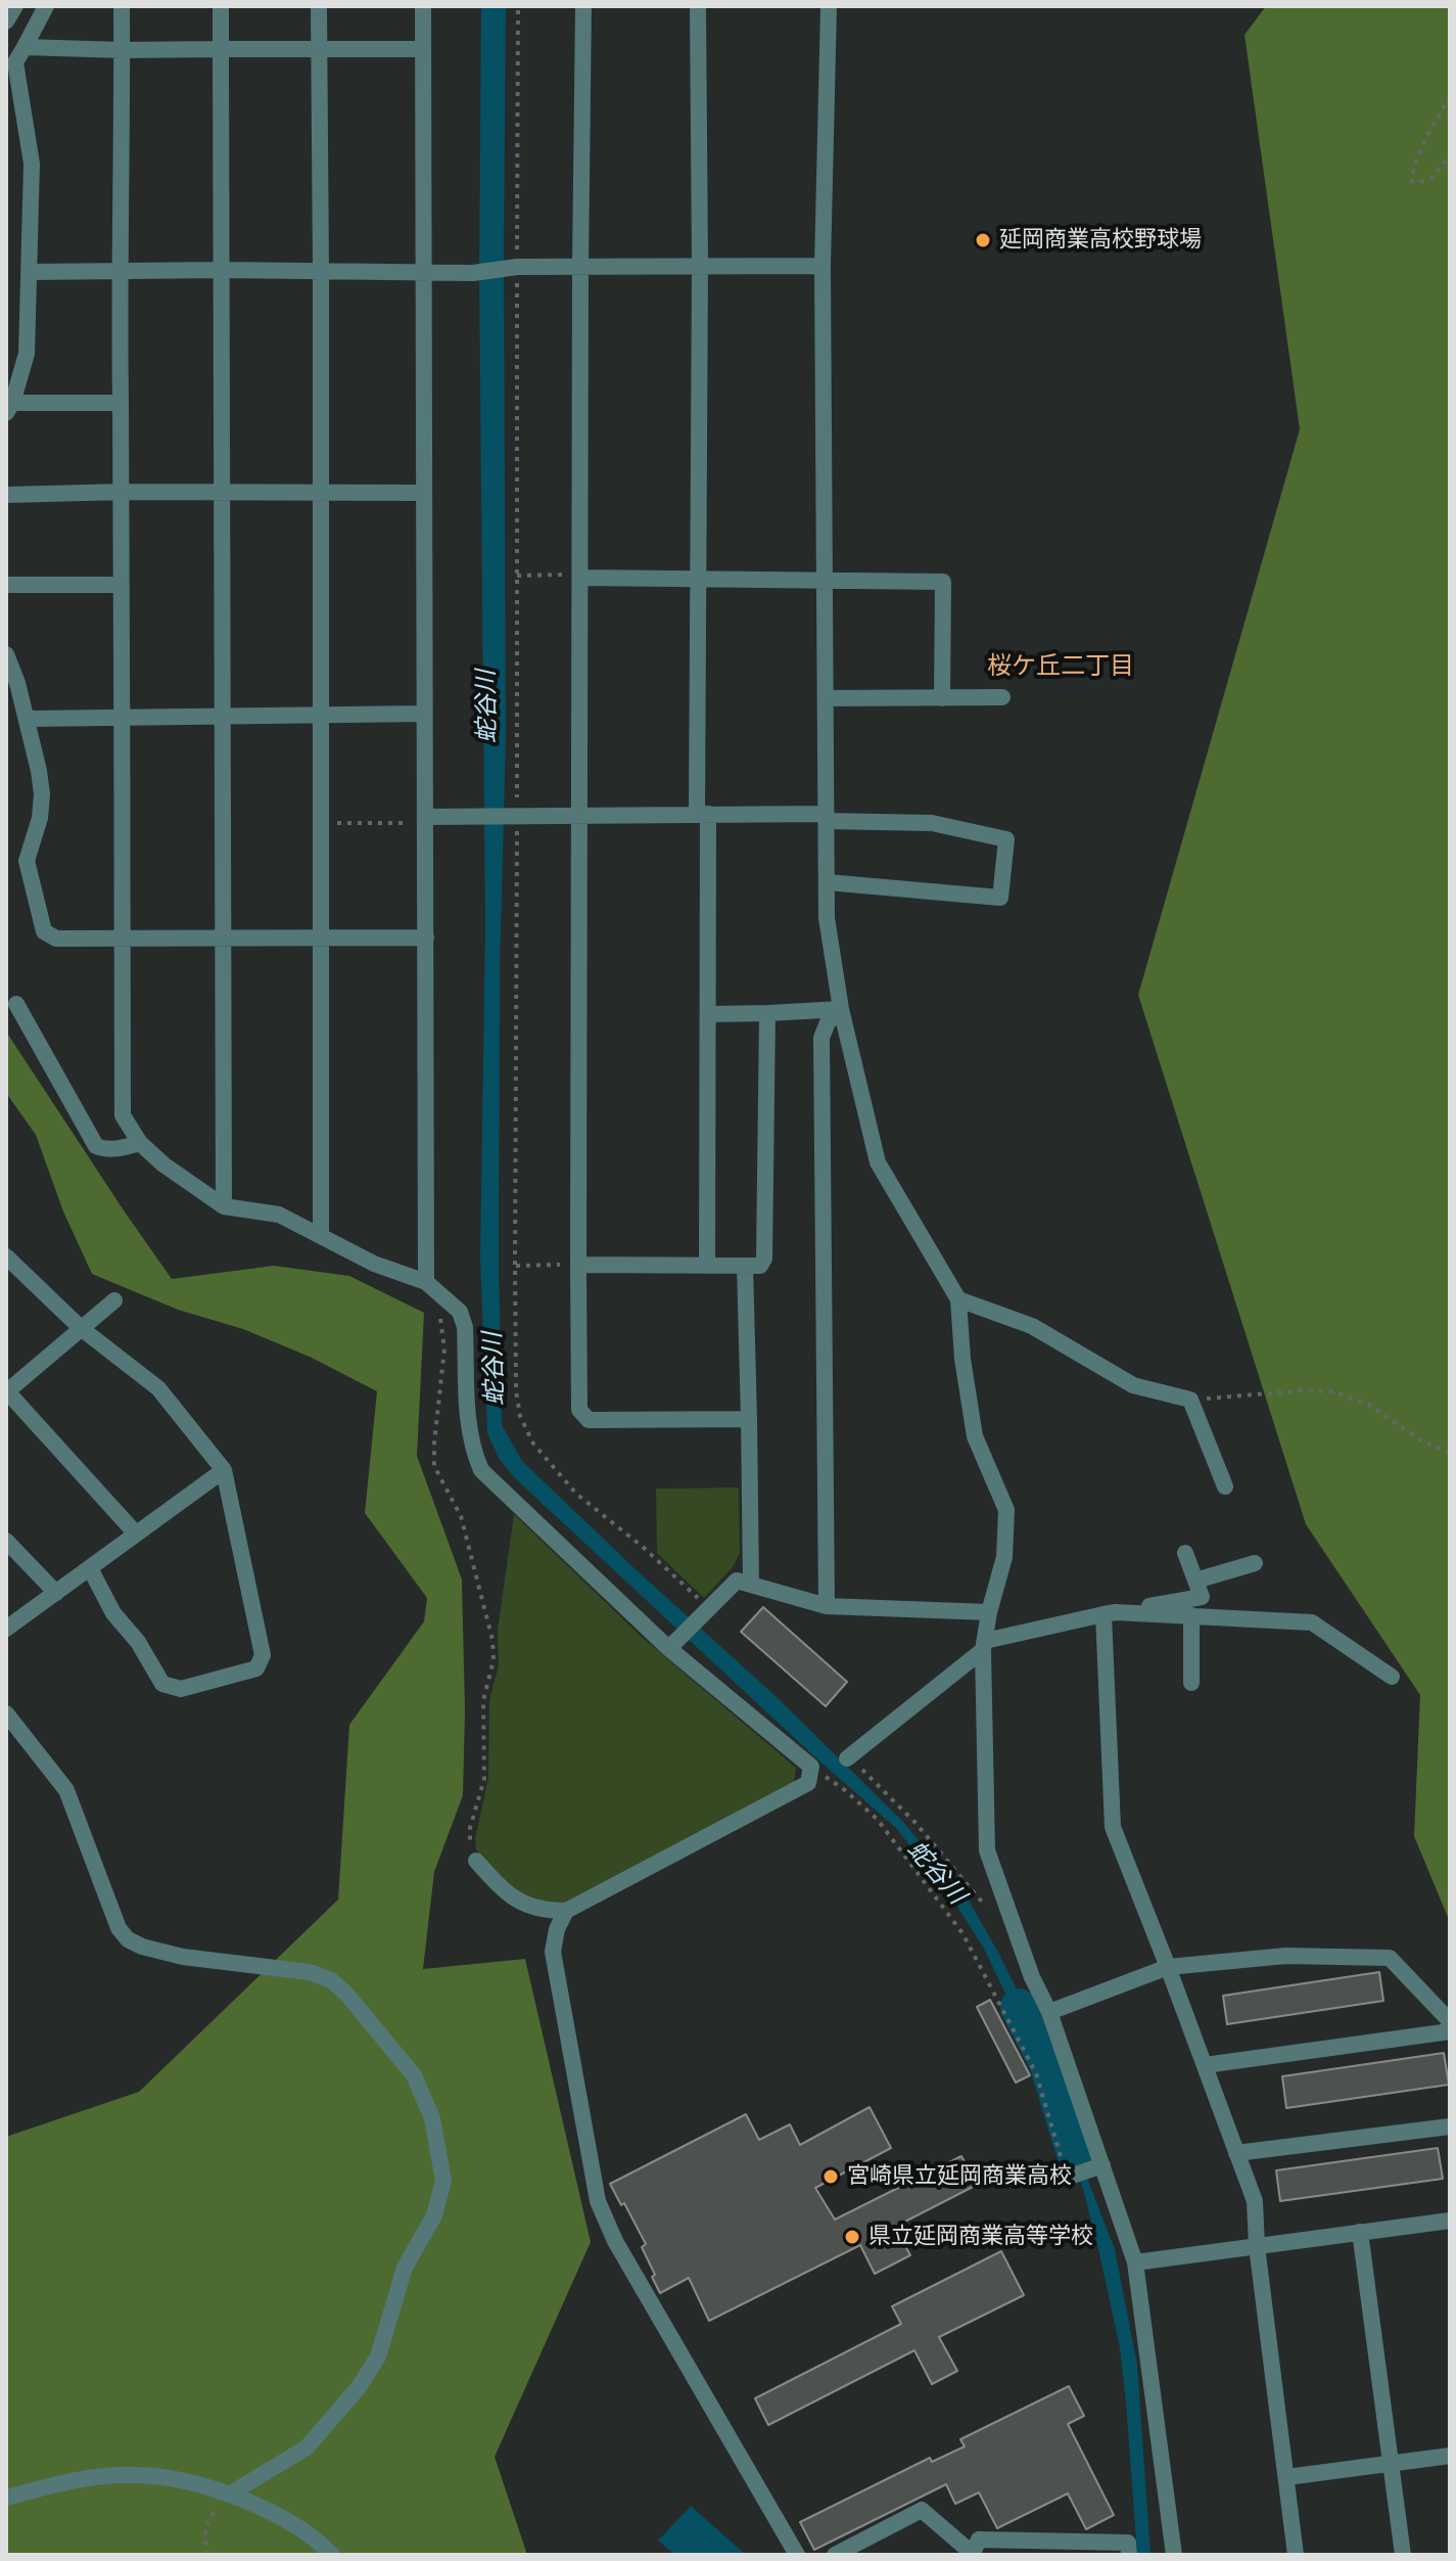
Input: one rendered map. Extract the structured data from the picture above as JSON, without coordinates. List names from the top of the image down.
{
  "districts": ["桜ケ丘二丁目"],
  "water": ["蛇谷川"],
  "places": ["延岡商業高校野球場", "宮崎県立延岡商業高校", "県立延岡商業高等学校"]
}
